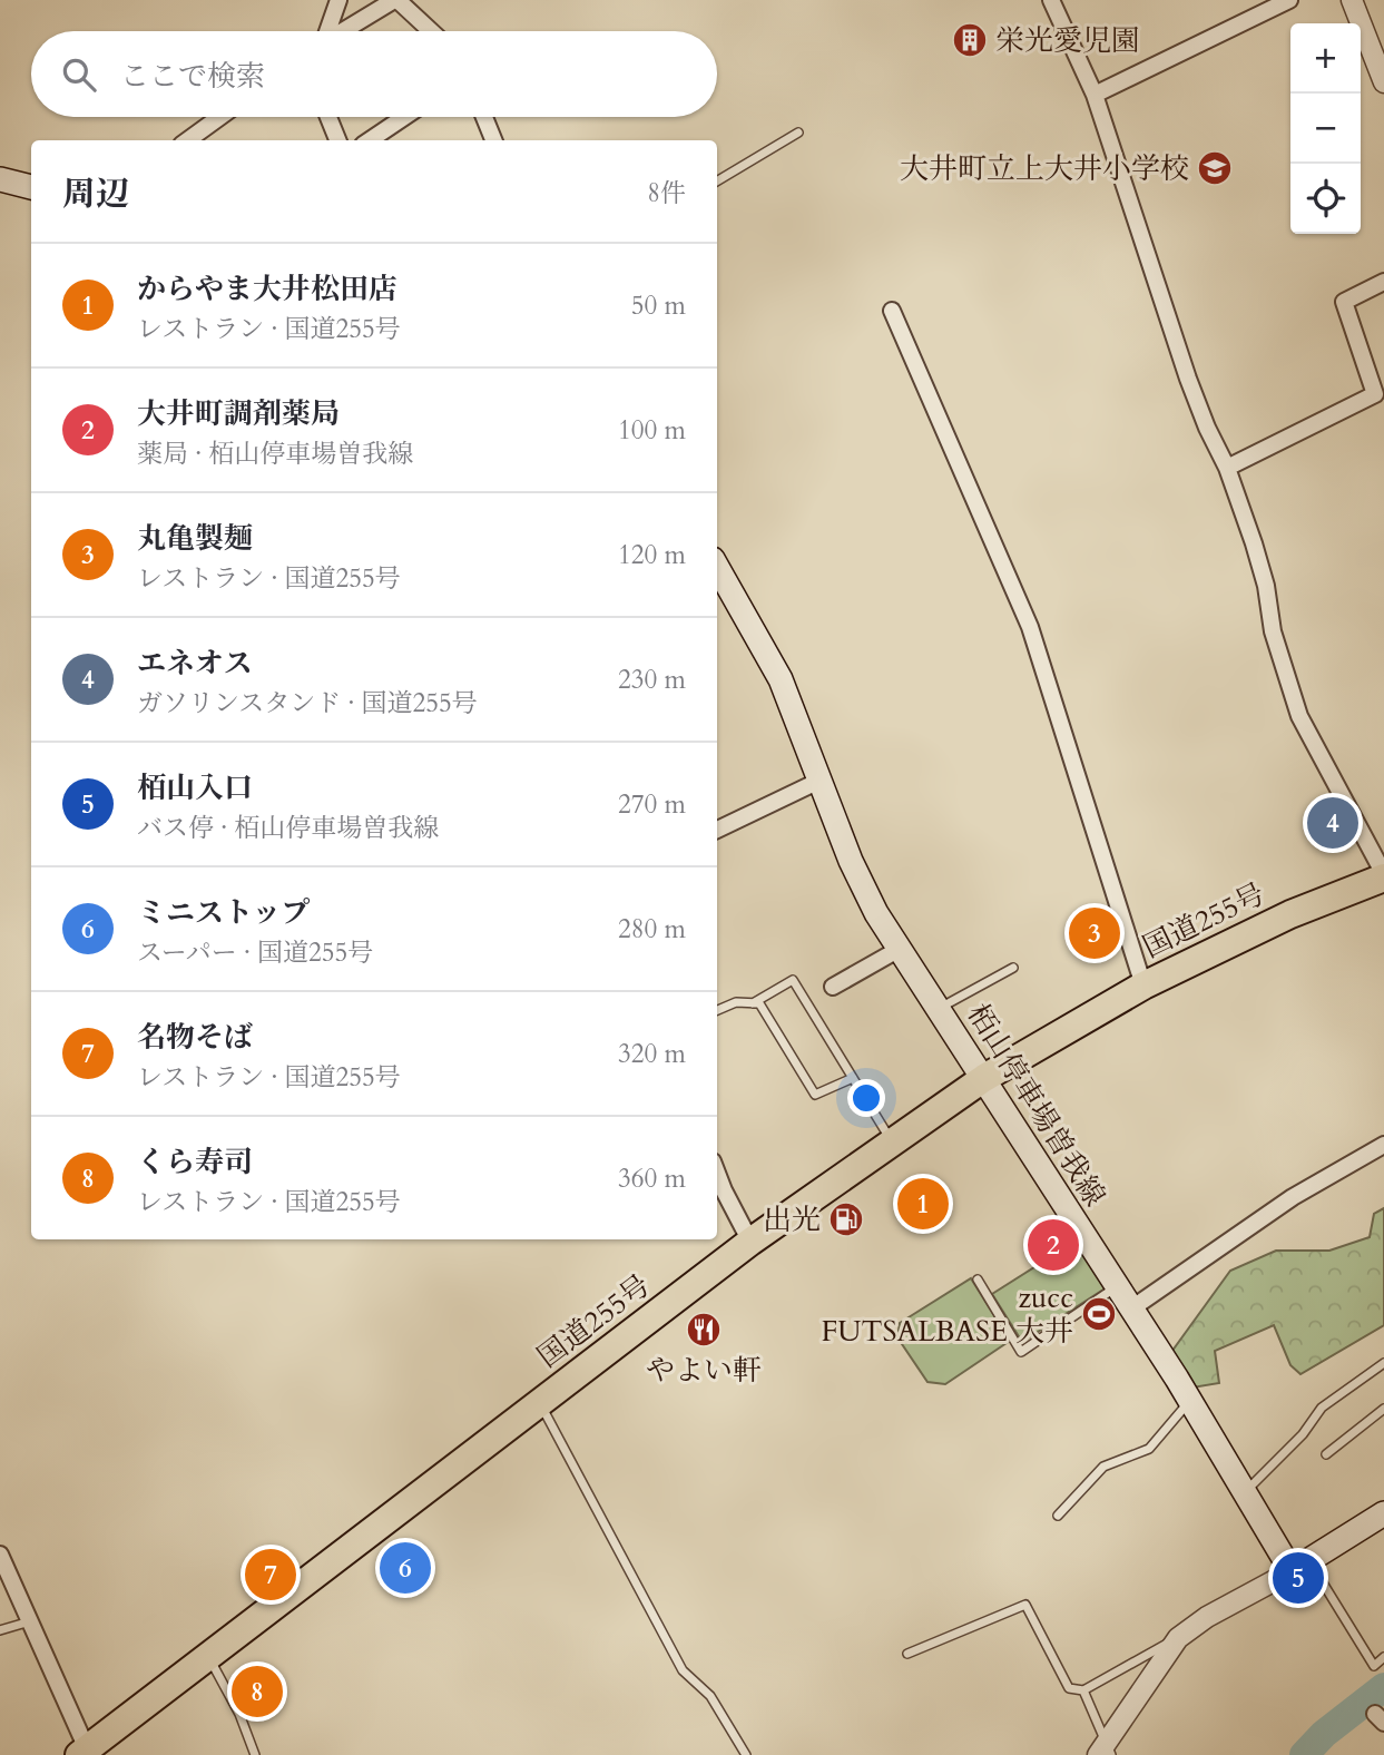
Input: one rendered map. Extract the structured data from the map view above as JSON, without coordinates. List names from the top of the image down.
{
  "streets": {
    "highway": ["国道255号"],
    "main road": ["栢山停車場曽我線"]
  },
  "crossings": [
    ["国道255号", "栢山停車場曽我線"]
  ],
  "places": {
    "building": ["栄光愛児園"],
    "school or university": ["大井町立上大井小学校"],
    "fuel station": ["出光"],
    "sports": ["zucc FUTSALBASE 大井"],
    "restaurant": ["やよい軒"]
  },
  "page": {
    "map_buttons": ["+", "−"],
    "search": "ここで検索",
    "heading": ["周辺", "8件"],
    "list": [
      {
        "mark": "1",
        "name": "からやま大井松田店",
        "note": "レストラン · 国道255号",
        "value": "50 m"
      },
      {
        "mark": "2",
        "name": "大井町調剤薬局",
        "note": "薬局 · 栢山停車場曽我線",
        "value": "100 m"
      },
      {
        "mark": "3",
        "name": "丸亀製麺",
        "note": "レストラン · 国道255号",
        "value": "120 m"
      },
      {
        "mark": "4",
        "name": "エネオス",
        "note": "ガソリンスタンド · 国道255号",
        "value": "230 m"
      },
      {
        "mark": "5",
        "name": "栢山入口",
        "note": "バス停 · 栢山停車場曽我線",
        "value": "270 m"
      },
      {
        "mark": "6",
        "name": "ミニストップ",
        "note": "スーパー · 国道255号",
        "value": "280 m"
      },
      {
        "mark": "7",
        "name": "名物そば",
        "note": "レストラン · 国道255号",
        "value": "320 m"
      },
      {
        "mark": "8",
        "name": "くら寿司",
        "note": "レストラン · 国道255号",
        "value": "360 m"
      }
    ],
    "pins": [
      "4",
      "3",
      "1",
      "2",
      "6",
      "7",
      "5",
      "8"
    ]
  }
}
